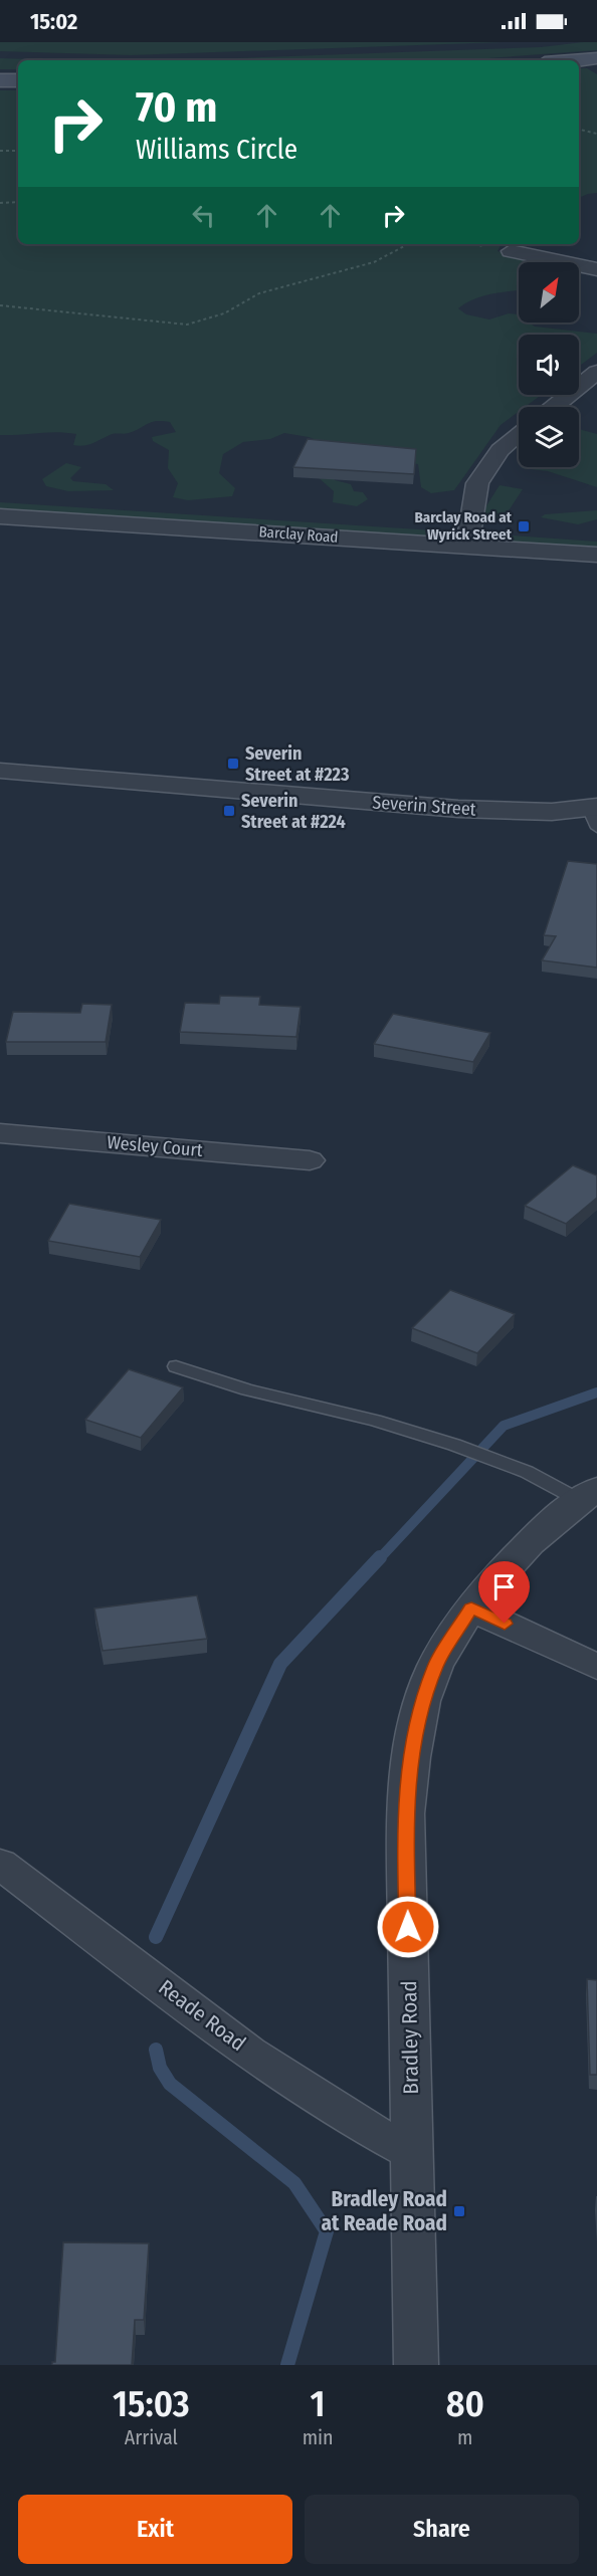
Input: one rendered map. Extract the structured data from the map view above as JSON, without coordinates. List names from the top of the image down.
{
  "streets": {
    "street": [
      "Barclay Road",
      "Severin Street",
      "Wesley Court",
      "Reade Road",
      "Bradley Road"
    ]
  },
  "crossings": [
    ["Reade Road", "Bradley Road"]
  ],
  "places": {
    "transit": [
      "Barclay Road at Wyrick Street",
      "Severin Street at #223",
      "Severin Street at #224",
      "Bradley Road at Reade Road"
    ]
  },
  "north": "top right",
  "page": {
    "status": "15:02",
    "turn": ["70 m", "Williams Circle"],
    "eta": [
      "15:03",
      "Arrival",
      "1",
      "min",
      "80",
      "m"
    ],
    "buttons": ["Exit", "Share"]
  }
}
